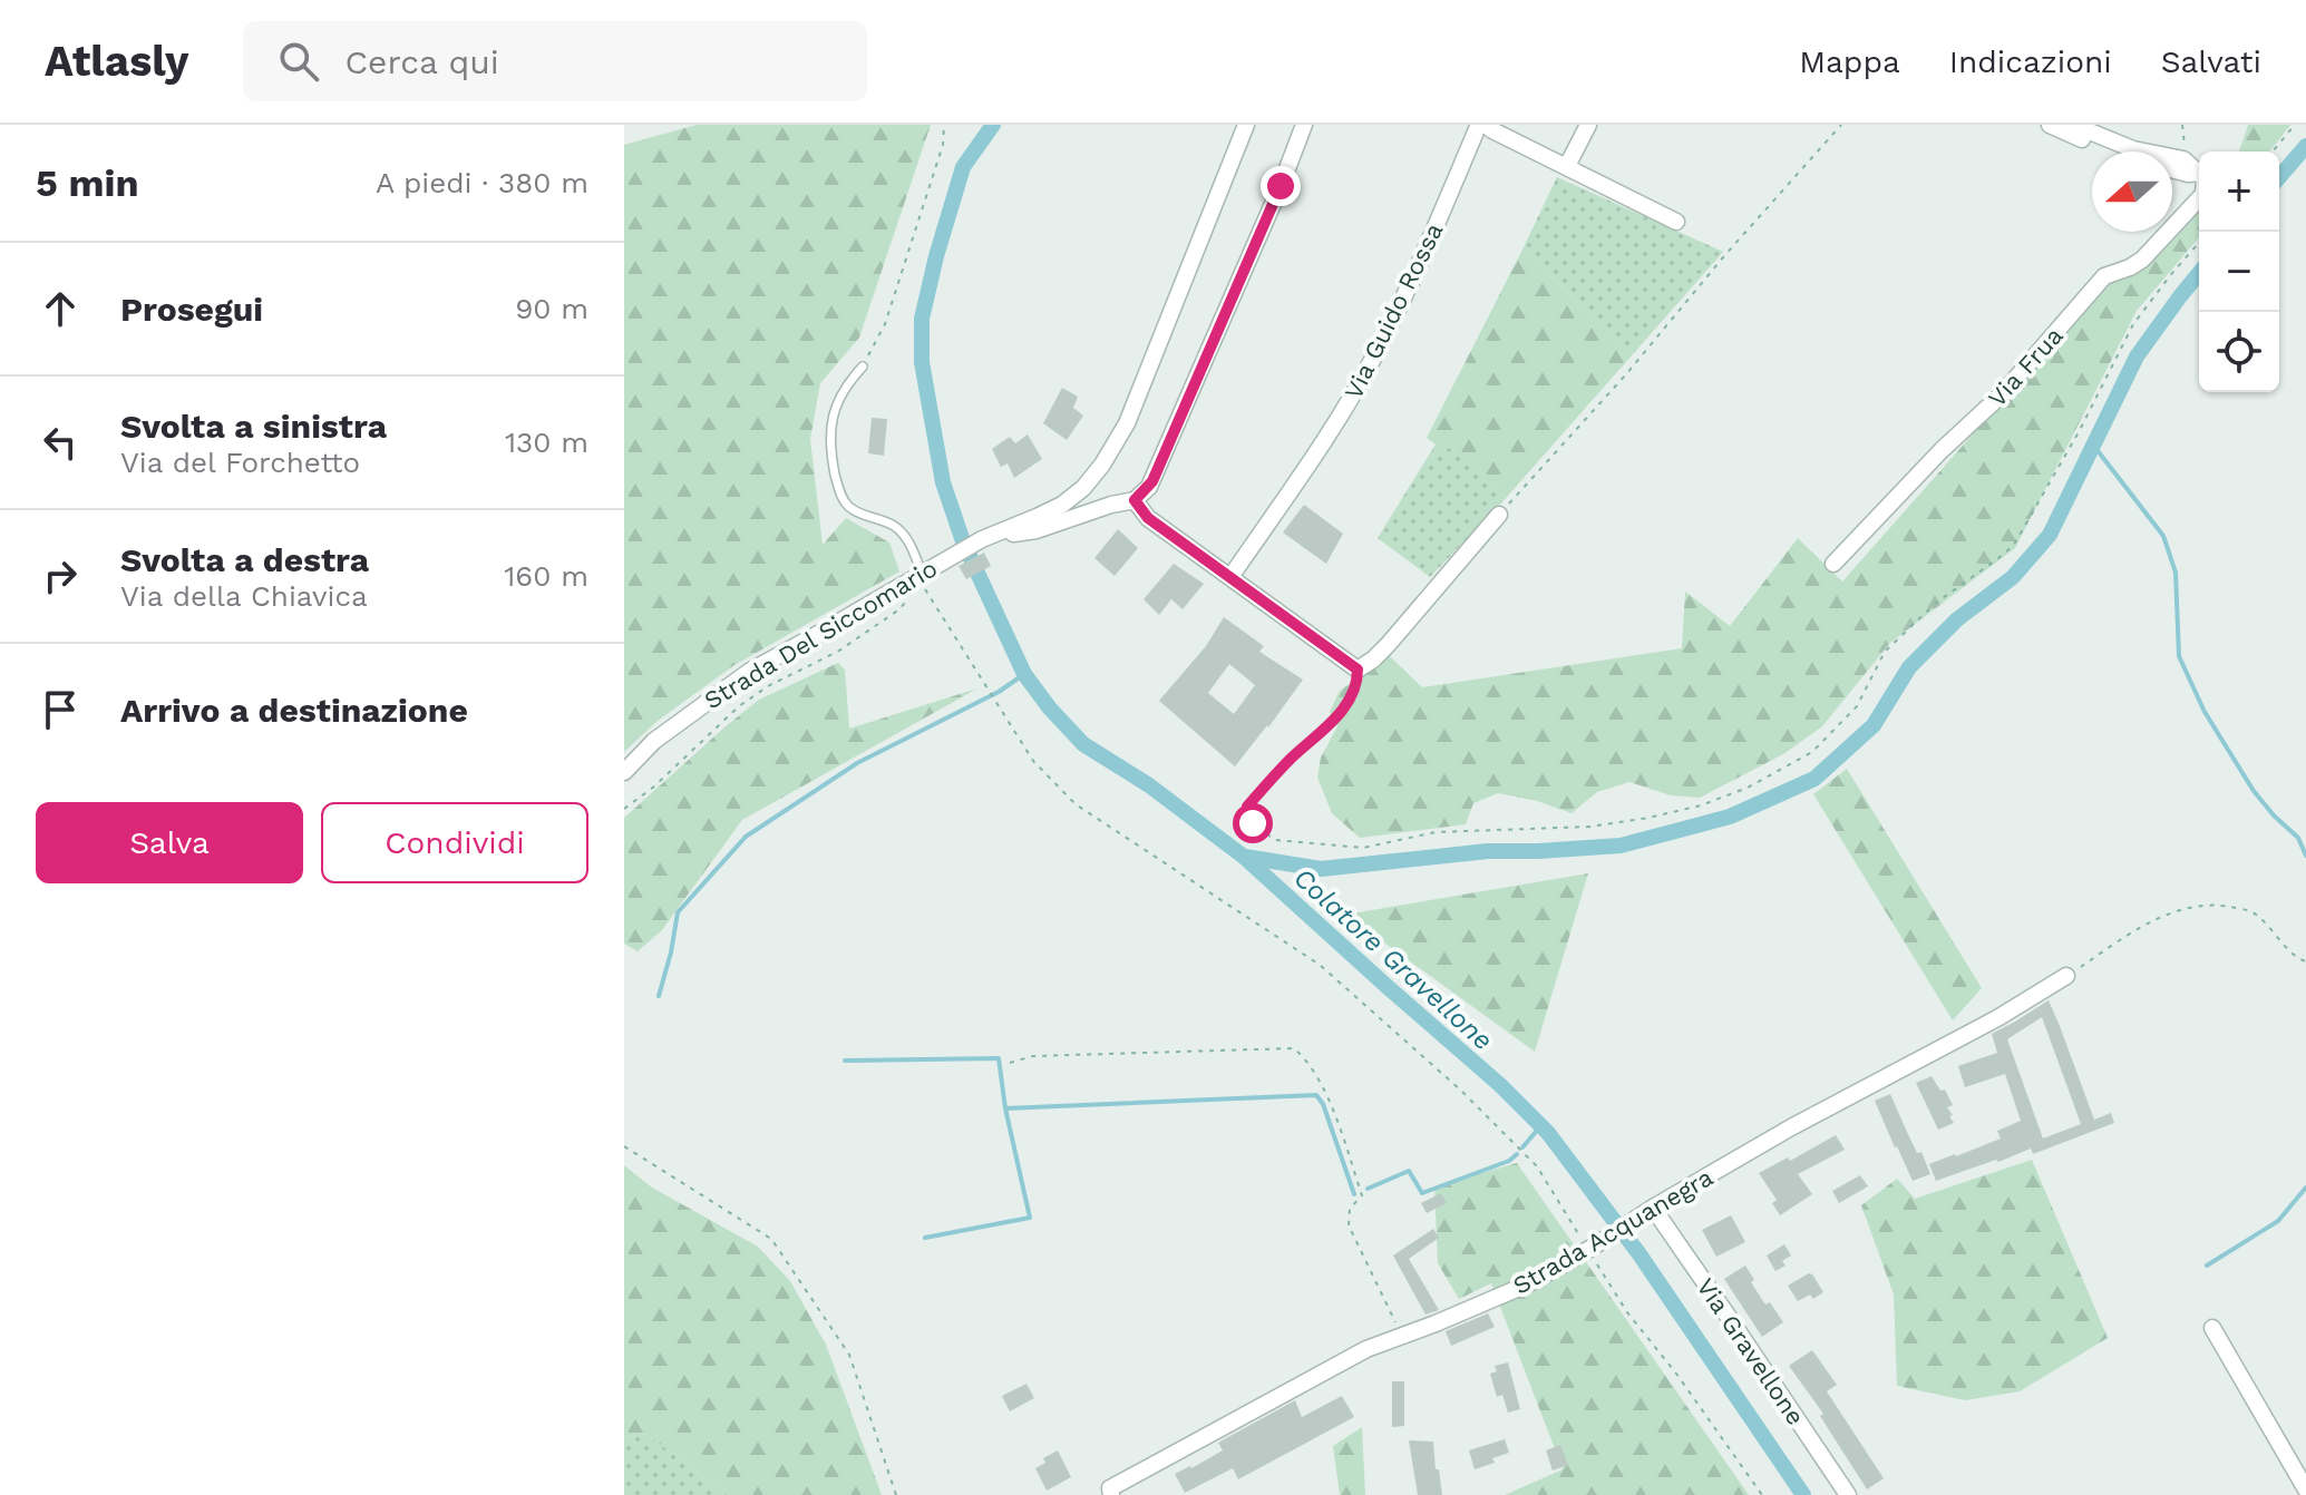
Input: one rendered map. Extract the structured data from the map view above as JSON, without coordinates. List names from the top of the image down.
{
  "streets": {
    "street": [
      "Via Guido Rossa",
      "Via Frua",
      "Strada Del Siccomario",
      "Strada Acquanegra",
      "Via Gravellone"
    ]
  },
  "crossings": [
    ["Strada Acquanegra", "Via Gravellone"]
  ],
  "water": ["Colatore Gravellone"],
  "north": "left",
  "page": {
    "header": "Atlasly",
    "search": "Cerca qui",
    "nav": ["Mappa", "Indicazioni", "Salvati"],
    "heading": ["5 min", "A piedi · 380 m"],
    "map_buttons": ["+", "−"],
    "list": [
      ["Prosegui", "90 m"],
      ["Svolta a sinistra", "Via del Forchetto", "130 m"],
      ["Svolta a destra", "Via della Chiavica", "160 m"],
      "Arrivo a destinazione"
    ],
    "buttons": ["Salva", "Condividi"]
  }
}
